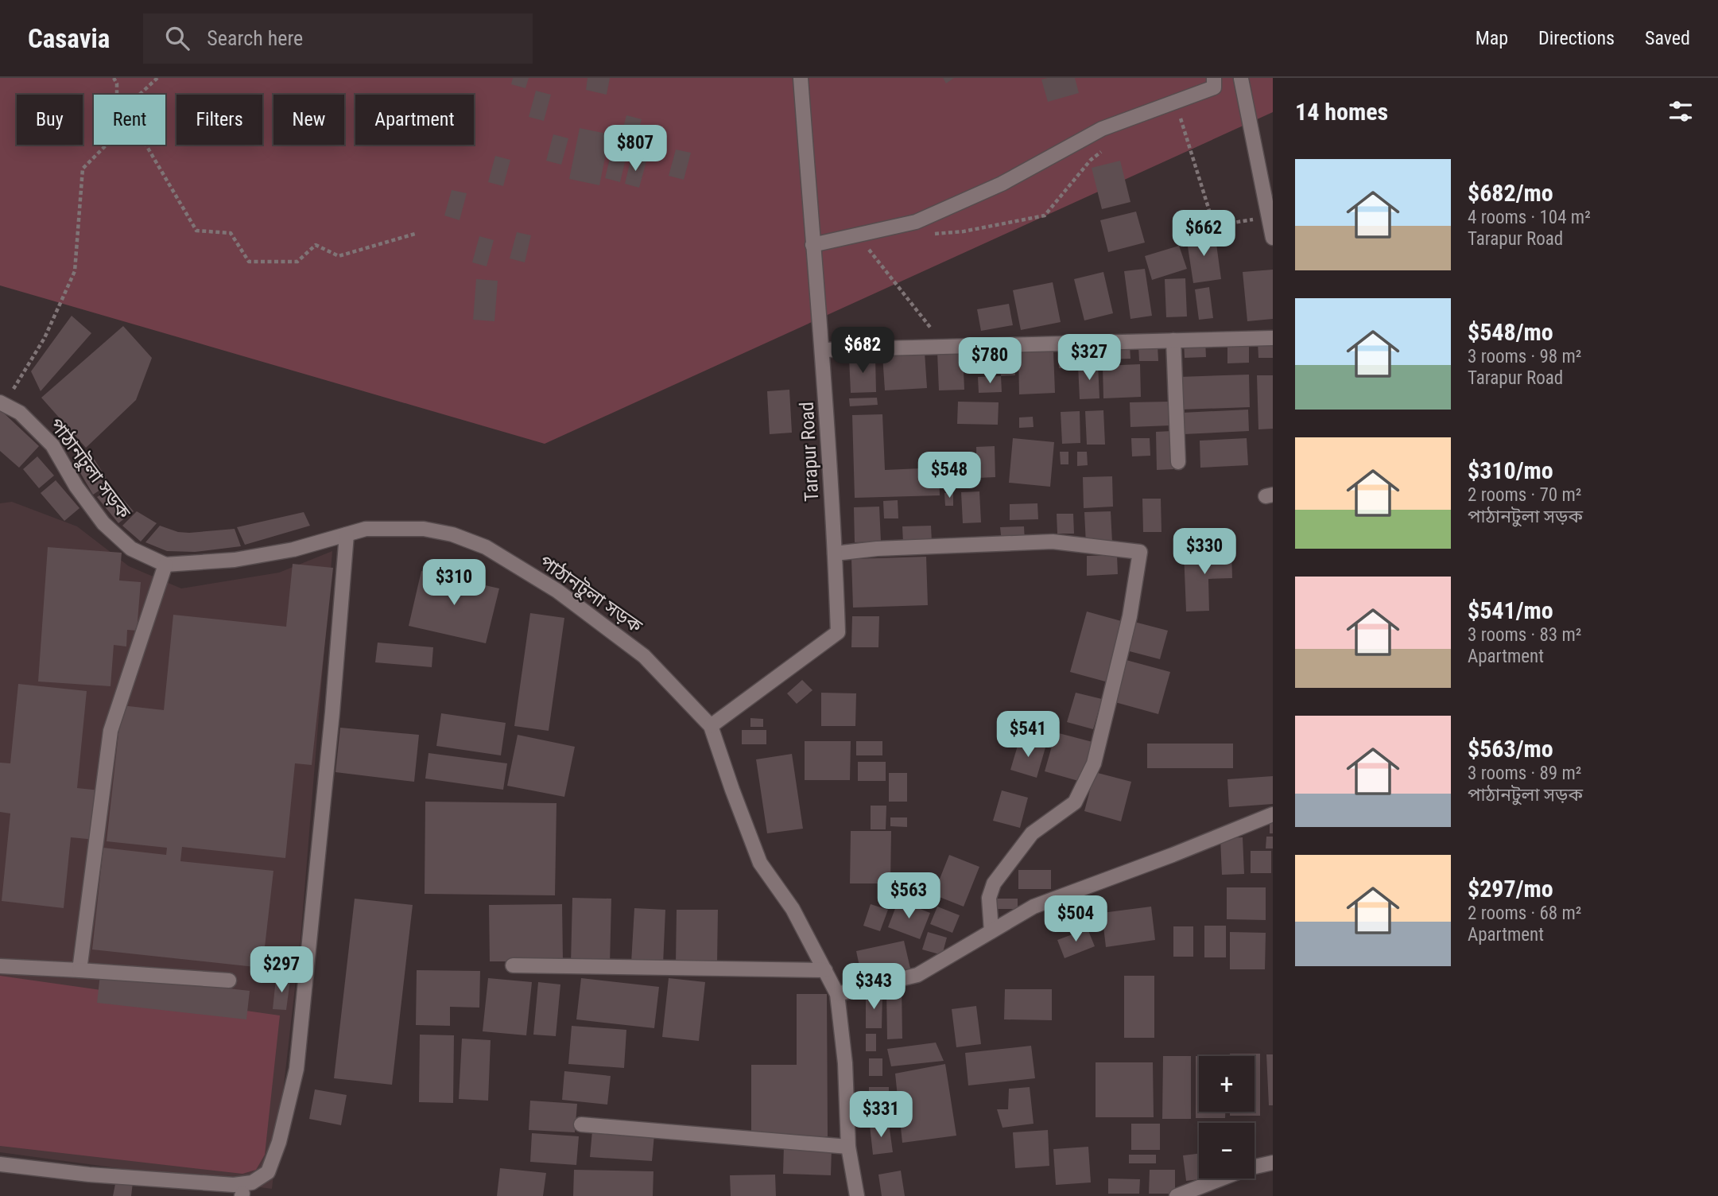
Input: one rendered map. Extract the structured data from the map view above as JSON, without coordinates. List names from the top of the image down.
{
  "streets": {
    "street": ["Tarapur Road", "পাঠানটুলা সড়ক"]
  },
  "crossings": [
    ["Tarapur Road", "পাঠানটুলা সড়ক"]
  ],
  "page": {
    "header": "Casavia",
    "search": "Search here",
    "nav": ["Map", "Directions", "Saved"],
    "heading": "14 homes",
    "chip": [
      "Buy",
      "Rent",
      "Filters",
      "New",
      "Apartment"
    ],
    "price": [
      "$807",
      "$662",
      "$682",
      "$327",
      "$780",
      "$548",
      "$330",
      "$310",
      "$541",
      "$563",
      "$504",
      "$297",
      "$343",
      "$331"
    ],
    "list": [
      {
        "name": "$682/mo",
        "note": "4 rooms · 104 m² · Tarapur Road"
      },
      {
        "name": "$548/mo",
        "note": "3 rooms · 98 m² · Tarapur Road"
      },
      {
        "name": "$310/mo",
        "note": "2 rooms · 70 m² · পাঠানটুলা সড়ক"
      },
      {
        "name": "$541/mo",
        "note": "3 rooms · 83 m² · Apartment"
      },
      {
        "name": "$563/mo",
        "note": "3 rooms · 89 m² · পাঠানটুলা সড়ক"
      },
      {
        "name": "$297/mo",
        "note": "2 rooms · 68 m² · Apartment"
      }
    ],
    "map_buttons": ["+", "−"]
  }
}
